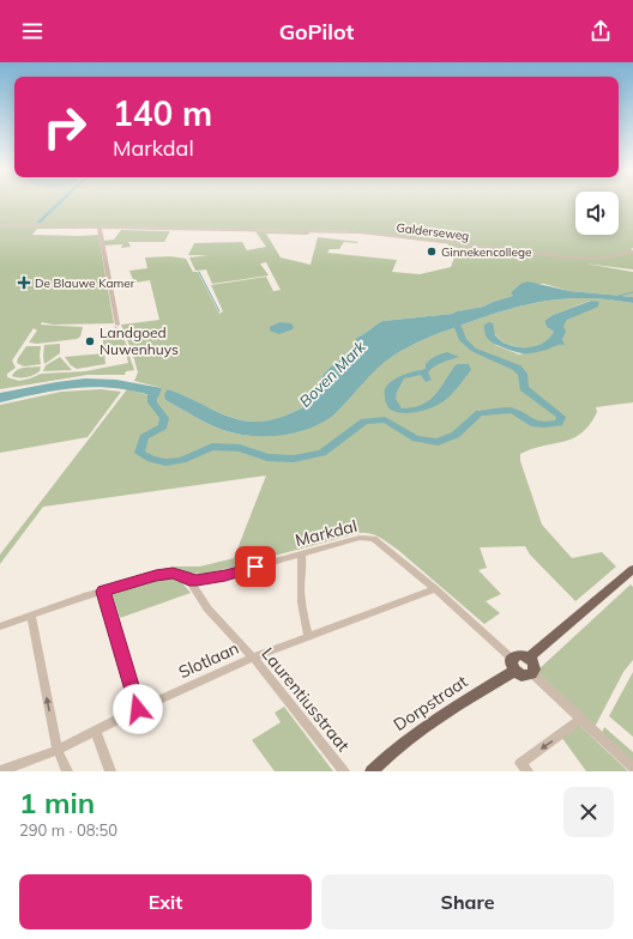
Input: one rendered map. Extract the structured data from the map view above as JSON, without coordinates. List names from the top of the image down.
{
  "streets": {
    "main road": ["Dorpstraat"],
    "street": [
      "Galderseweg",
      "Markdal",
      "Slotlaan",
      "Laurentiusstraat"
    ]
  },
  "crossings": [
    ["Markdal", "Slotlaan"],
    ["Markdal", "Laurentiusstraat"],
    ["Markdal", "Dorpstraat"],
    ["Slotlaan", "Laurentiusstraat"]
  ],
  "water": ["Boven Mark"],
  "places": {
    "other": ["Ginnekencollege", "Landgoed Nuwenhuys"],
    "health": ["De Blauwe Kamer"]
  },
  "page": {
    "header": "GoPilot",
    "turn": ["140 m", "Markdal"],
    "heading": ["1 min", "290 m · 08:50"],
    "buttons": ["Exit", "Share"]
  }
}
